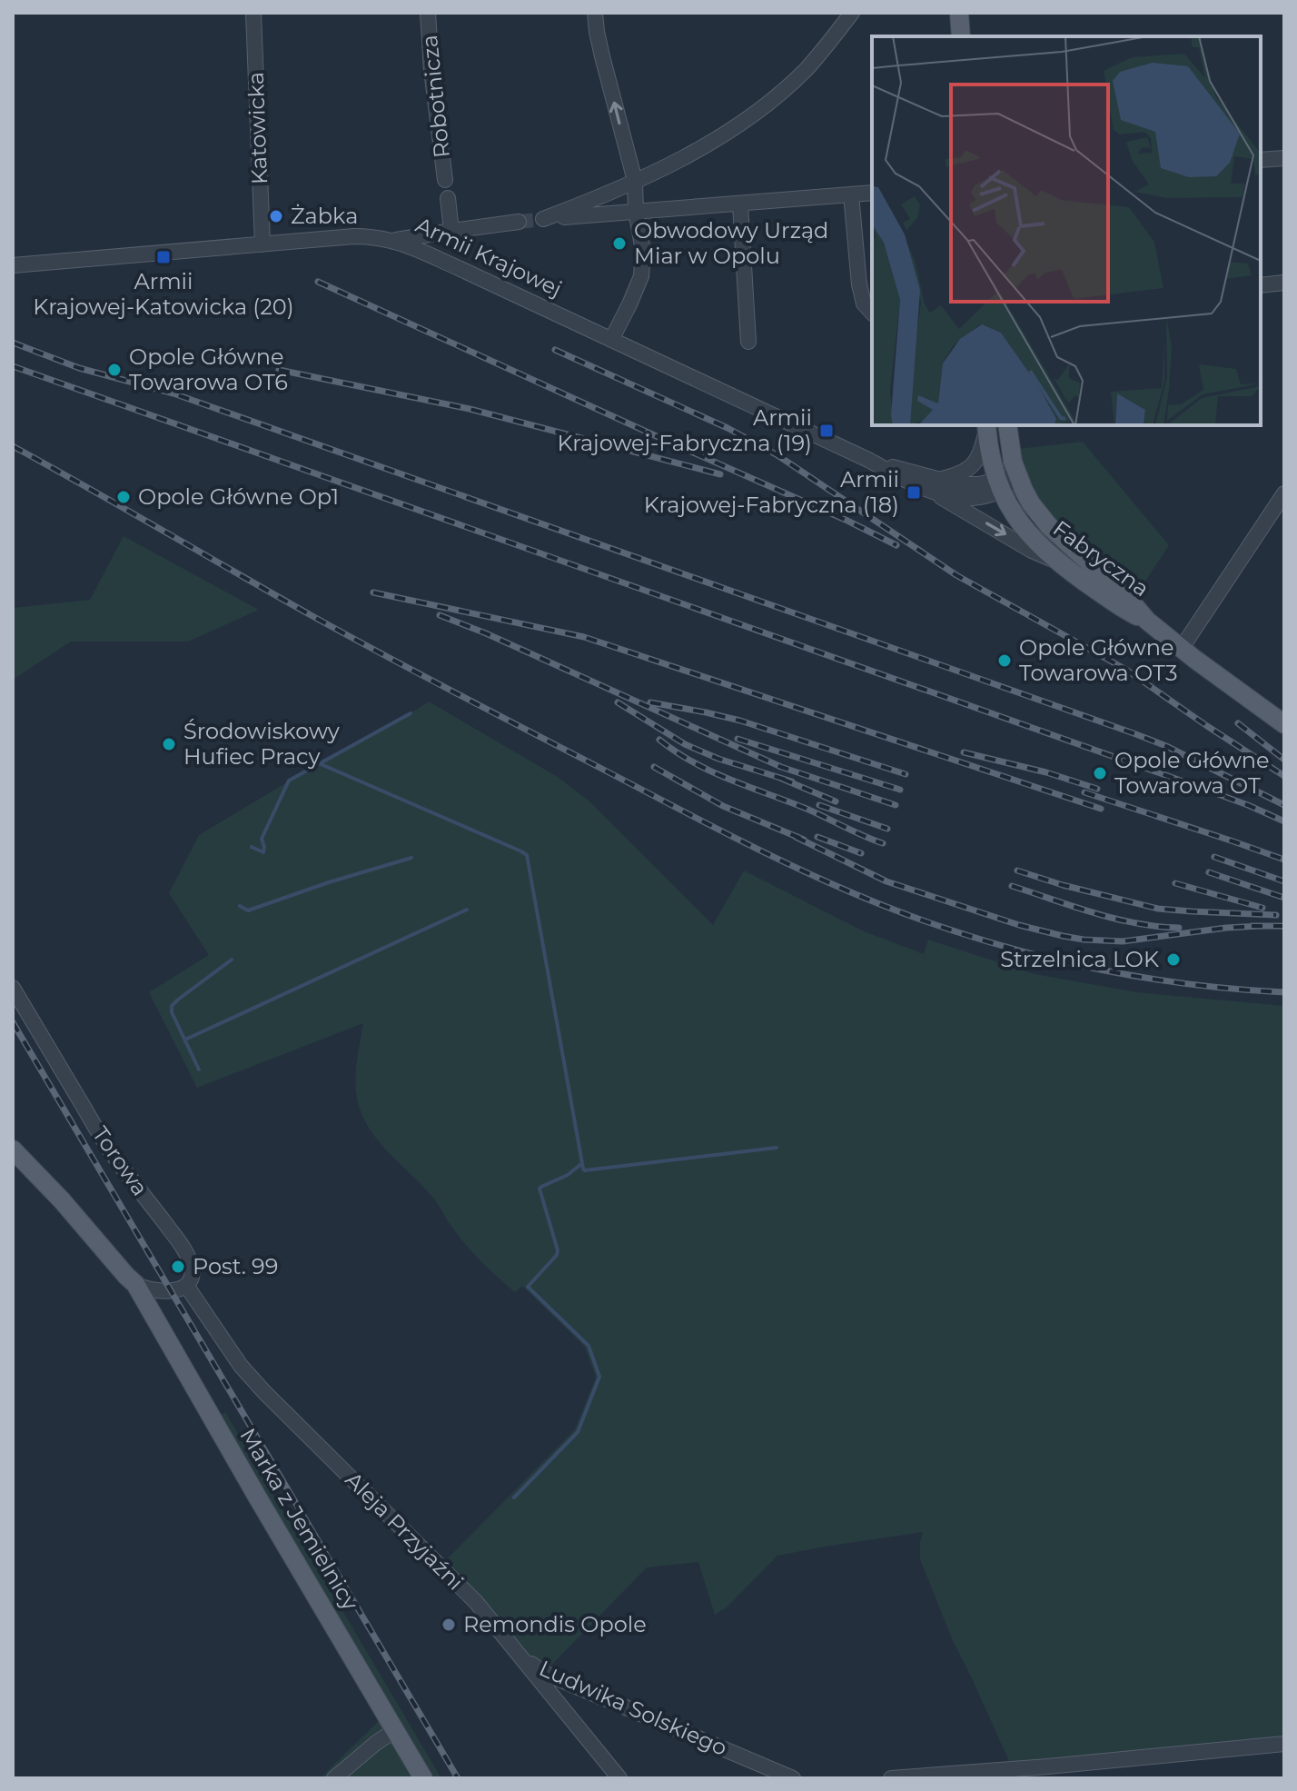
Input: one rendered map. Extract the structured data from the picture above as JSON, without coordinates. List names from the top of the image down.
{
  "streets": {
    "main road": ["Fabryczna", "Marka z Jemielnicy"],
    "street": [
      "Robotnicza",
      "Katowicka",
      "Armii Krajowej",
      "Torowa",
      "Aleja Przyjaźni",
      "Ludwika Solskiego"
    ]
  },
  "crossings": [
    ["Katowicka", "Armii Krajowej"],
    ["Armii Krajowej", "Fabryczna"],
    ["Torowa", "Aleja Przyjaźni"],
    ["Aleja Przyjaźni", "Ludwika Solskiego"]
  ],
  "places": {
    "other": [
      "Żabka",
      "Obwodowy Urząd Miar w Opolu",
      "Opole Główne Towarowa OT6",
      "Opole Główne Op1",
      "Opole Główne Towarowa OT3",
      "Środowiskowy Hufiec Pracy",
      "Opole Główne Towarowa OT",
      "Strzelnica LOK",
      "Post. 99",
      "Remondis Opole"
    ],
    "transit": ["Armii Krajowej-Katowicka (20)", "Armii Krajowej-Fabryczna (19)", "Armii Krajowej-Fabryczna (18)"]
  }
}
